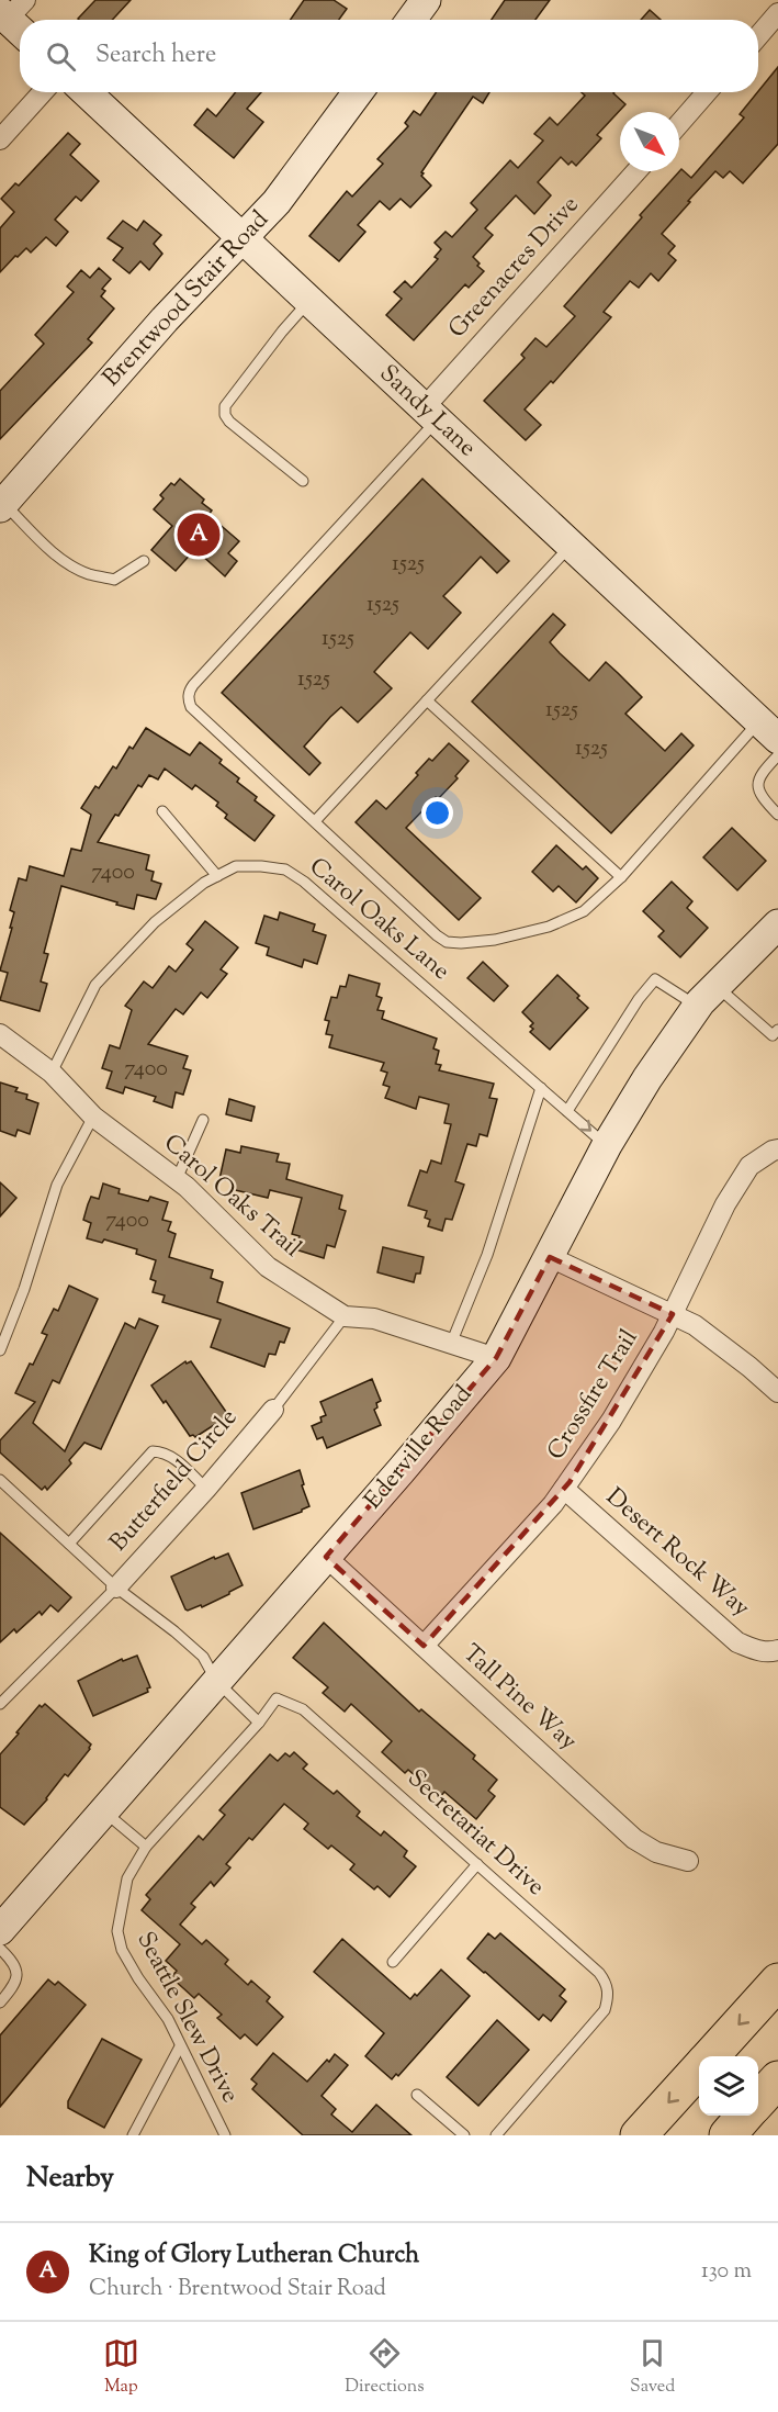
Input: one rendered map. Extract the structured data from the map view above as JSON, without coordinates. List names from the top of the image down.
{
  "streets": {
    "street": [
      "Greenacres Drive",
      "Brentwood Stair Road",
      "Sandy Lane",
      "Carol Oaks Trail",
      "Crossfire Trail",
      "Ederville Road",
      "Butterfield Circle",
      "Desert Rock Way",
      "Tall Pine Way"
    ],
    "lane": ["Carol Oaks Lane", "Secretariat Drive", "Seattle Slew Drive"]
  },
  "crossings": [
    ["Greenacres Drive", "Sandy Lane"],
    ["Brentwood Stair Road", "Sandy Lane"],
    ["Carol Oaks Lane", "Carol Oaks Trail"],
    ["Carol Oaks Lane", "Ederville Road"],
    ["Carol Oaks Trail", "Ederville Road"],
    ["Crossfire Trail", "Desert Rock Way"],
    ["Crossfire Trail", "Tall Pine Way"],
    ["Ederville Road", "Tall Pine Way"],
    ["Secretariat Drive", "Seattle Slew Drive"]
  ],
  "house_numbers": [
    "1525",
    "1525",
    "1525",
    "1525",
    "1525",
    "1525",
    "7400",
    "7400",
    "7400"
  ],
  "north": "bottom right",
  "page": {
    "search": "Search here",
    "pins": "A",
    "heading": "Nearby",
    "list": [
      {
        "mark": "A",
        "name": "King of Glory Lutheran Church",
        "note": "Church · Brentwood Stair Road",
        "value": "130 m"
      }
    ],
    "nav": ["Map", "Directions", "Saved"]
  }
}
